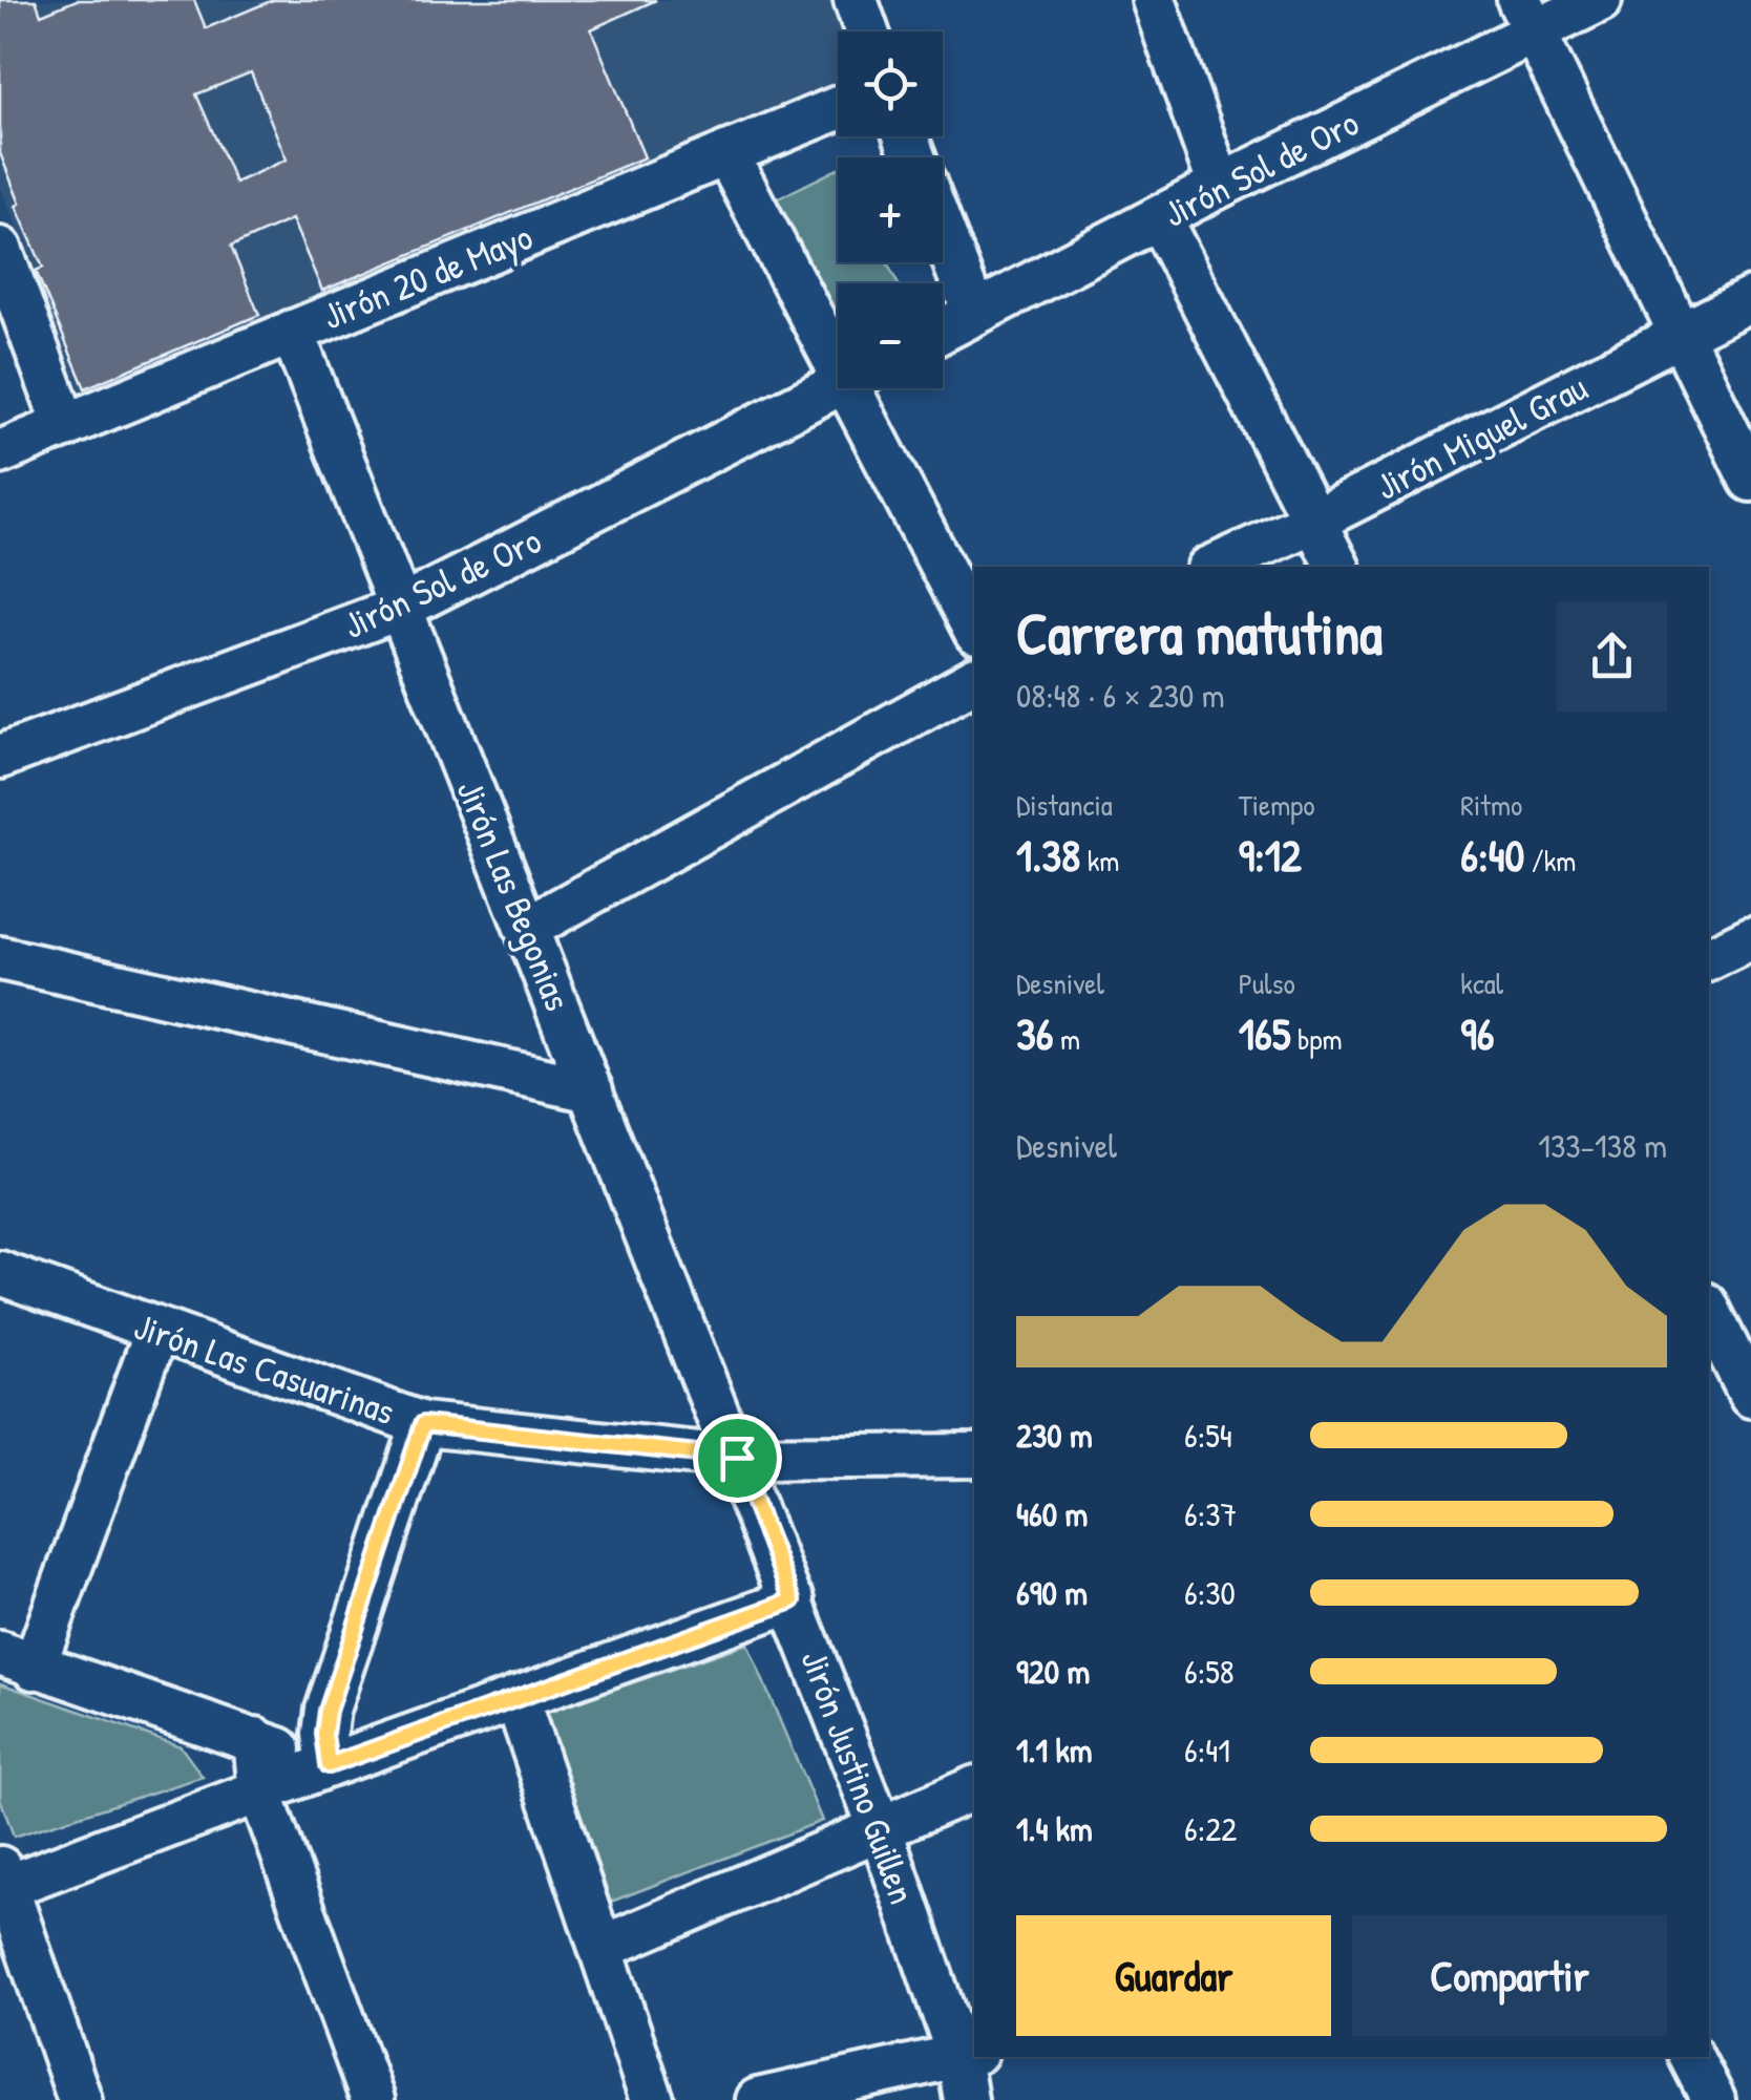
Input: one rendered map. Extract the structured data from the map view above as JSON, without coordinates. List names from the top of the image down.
{
  "streets": {
    "street": [
      "Jirón Sol de Oro",
      "Jirón 20 de Mayo",
      "Jirón Miguel Grau",
      "Jirón Las Begonias",
      "Jirón Las Casuarinas",
      "Jirón Justino Guillen"
    ]
  },
  "crossings": [
    ["Jirón Sol de Oro", "Jirón Las Begonias"],
    ["Jirón 20 de Mayo", "Jirón Las Begonias"],
    ["Jirón Las Begonias", "Jirón Las Casuarinas"],
    ["Jirón Las Begonias", "Jirón Justino Guillen"],
    ["Jirón Las Casuarinas", "Jirón Justino Guillen"]
  ],
  "page": {
    "map_buttons": ["+", "−"],
    "heading": ["Carrera matutina", "08:48 · 6 × 230 m"],
    "stats": [
      ["Distancia", "1.38 km"],
      ["Tiempo", "9:12"],
      ["Ritmo", "6:40 /km"],
      ["Desnivel", "36 m"],
      ["Pulso", "165 bpm"],
      ["kcal", "96"]
    ],
    "chart": ["Desnivel", "133–138 m"],
    "list": [
      {
        "name": "230 m",
        "note": "6:54"
      },
      {
        "name": "460 m",
        "note": "6:37"
      },
      {
        "name": "690 m",
        "note": "6:30"
      },
      {
        "name": "920 m",
        "note": "6:58"
      },
      {
        "name": "1.1 km",
        "note": "6:41"
      },
      {
        "name": "1.4 km",
        "note": "6:22"
      }
    ],
    "buttons": ["Guardar", "Compartir"]
  }
}
